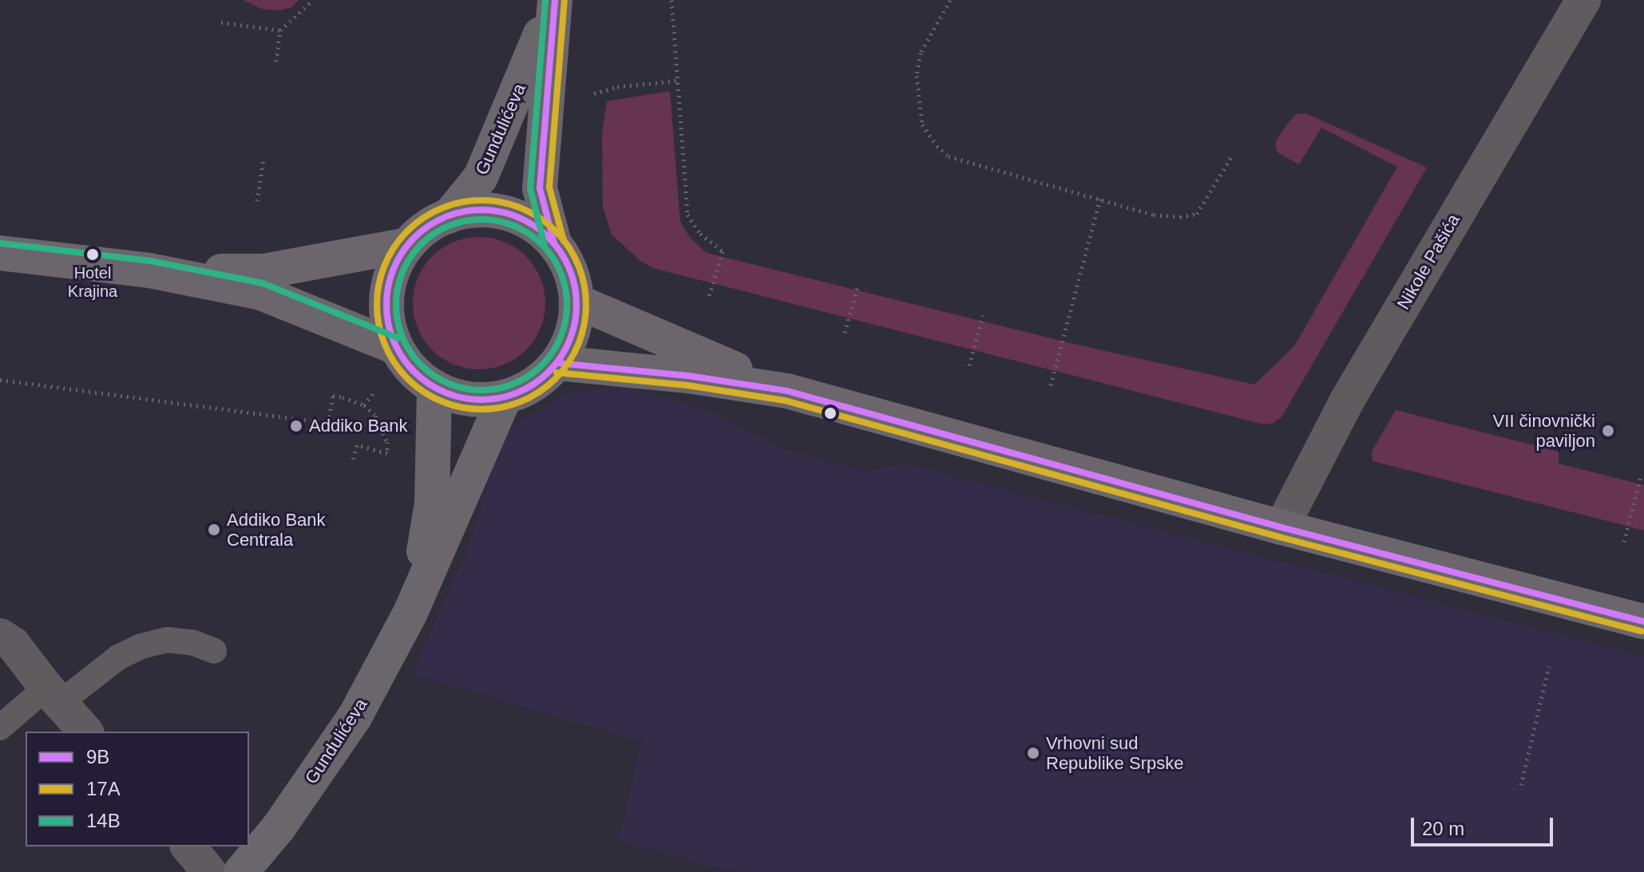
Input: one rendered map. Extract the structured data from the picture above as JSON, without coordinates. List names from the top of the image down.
{
  "streets": {
    "main road": ["Gundulićeva"],
    "street": ["Nikole Pašića"]
  },
  "places": [
    "Hotel Krajina",
    "Addiko Bank",
    "VII činovnički paviljon",
    "Addiko Bank Centrala",
    "Vrhovni sud Republike Srpske"
  ],
  "lines": ["transit line 9B", "transit line 14B", "transit line 17A"],
  "legend": ["9B", "17A", "14B"],
  "scale_bar": "20 m"
}
